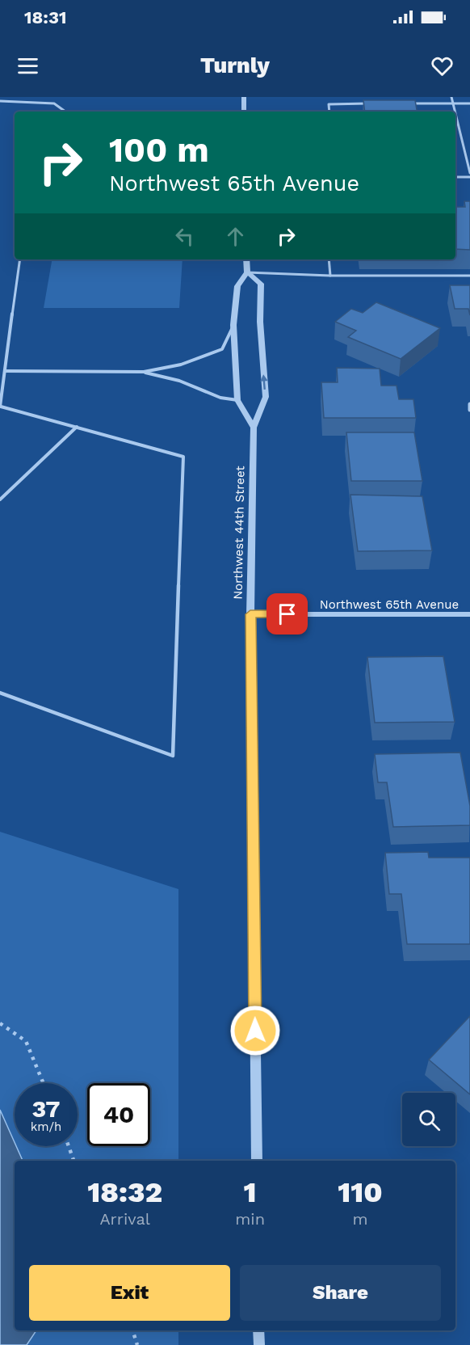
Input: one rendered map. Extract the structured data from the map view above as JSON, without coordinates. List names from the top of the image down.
{
  "streets": {
    "street": ["Northwest 44th Street", "Northwest 65th Avenue"]
  },
  "crossings": [
    ["Northwest 44th Street", "Northwest 65th Avenue"]
  ],
  "page": {
    "status": "18:31",
    "header": "Turnly",
    "turn": ["100 m", "Northwest 65th Avenue"],
    "speed": "37 km/h",
    "limit": "40",
    "eta": [
      "18:32",
      "Arrival",
      "1",
      "min",
      "110",
      "m"
    ],
    "buttons": ["Exit", "Share"]
  }
}
